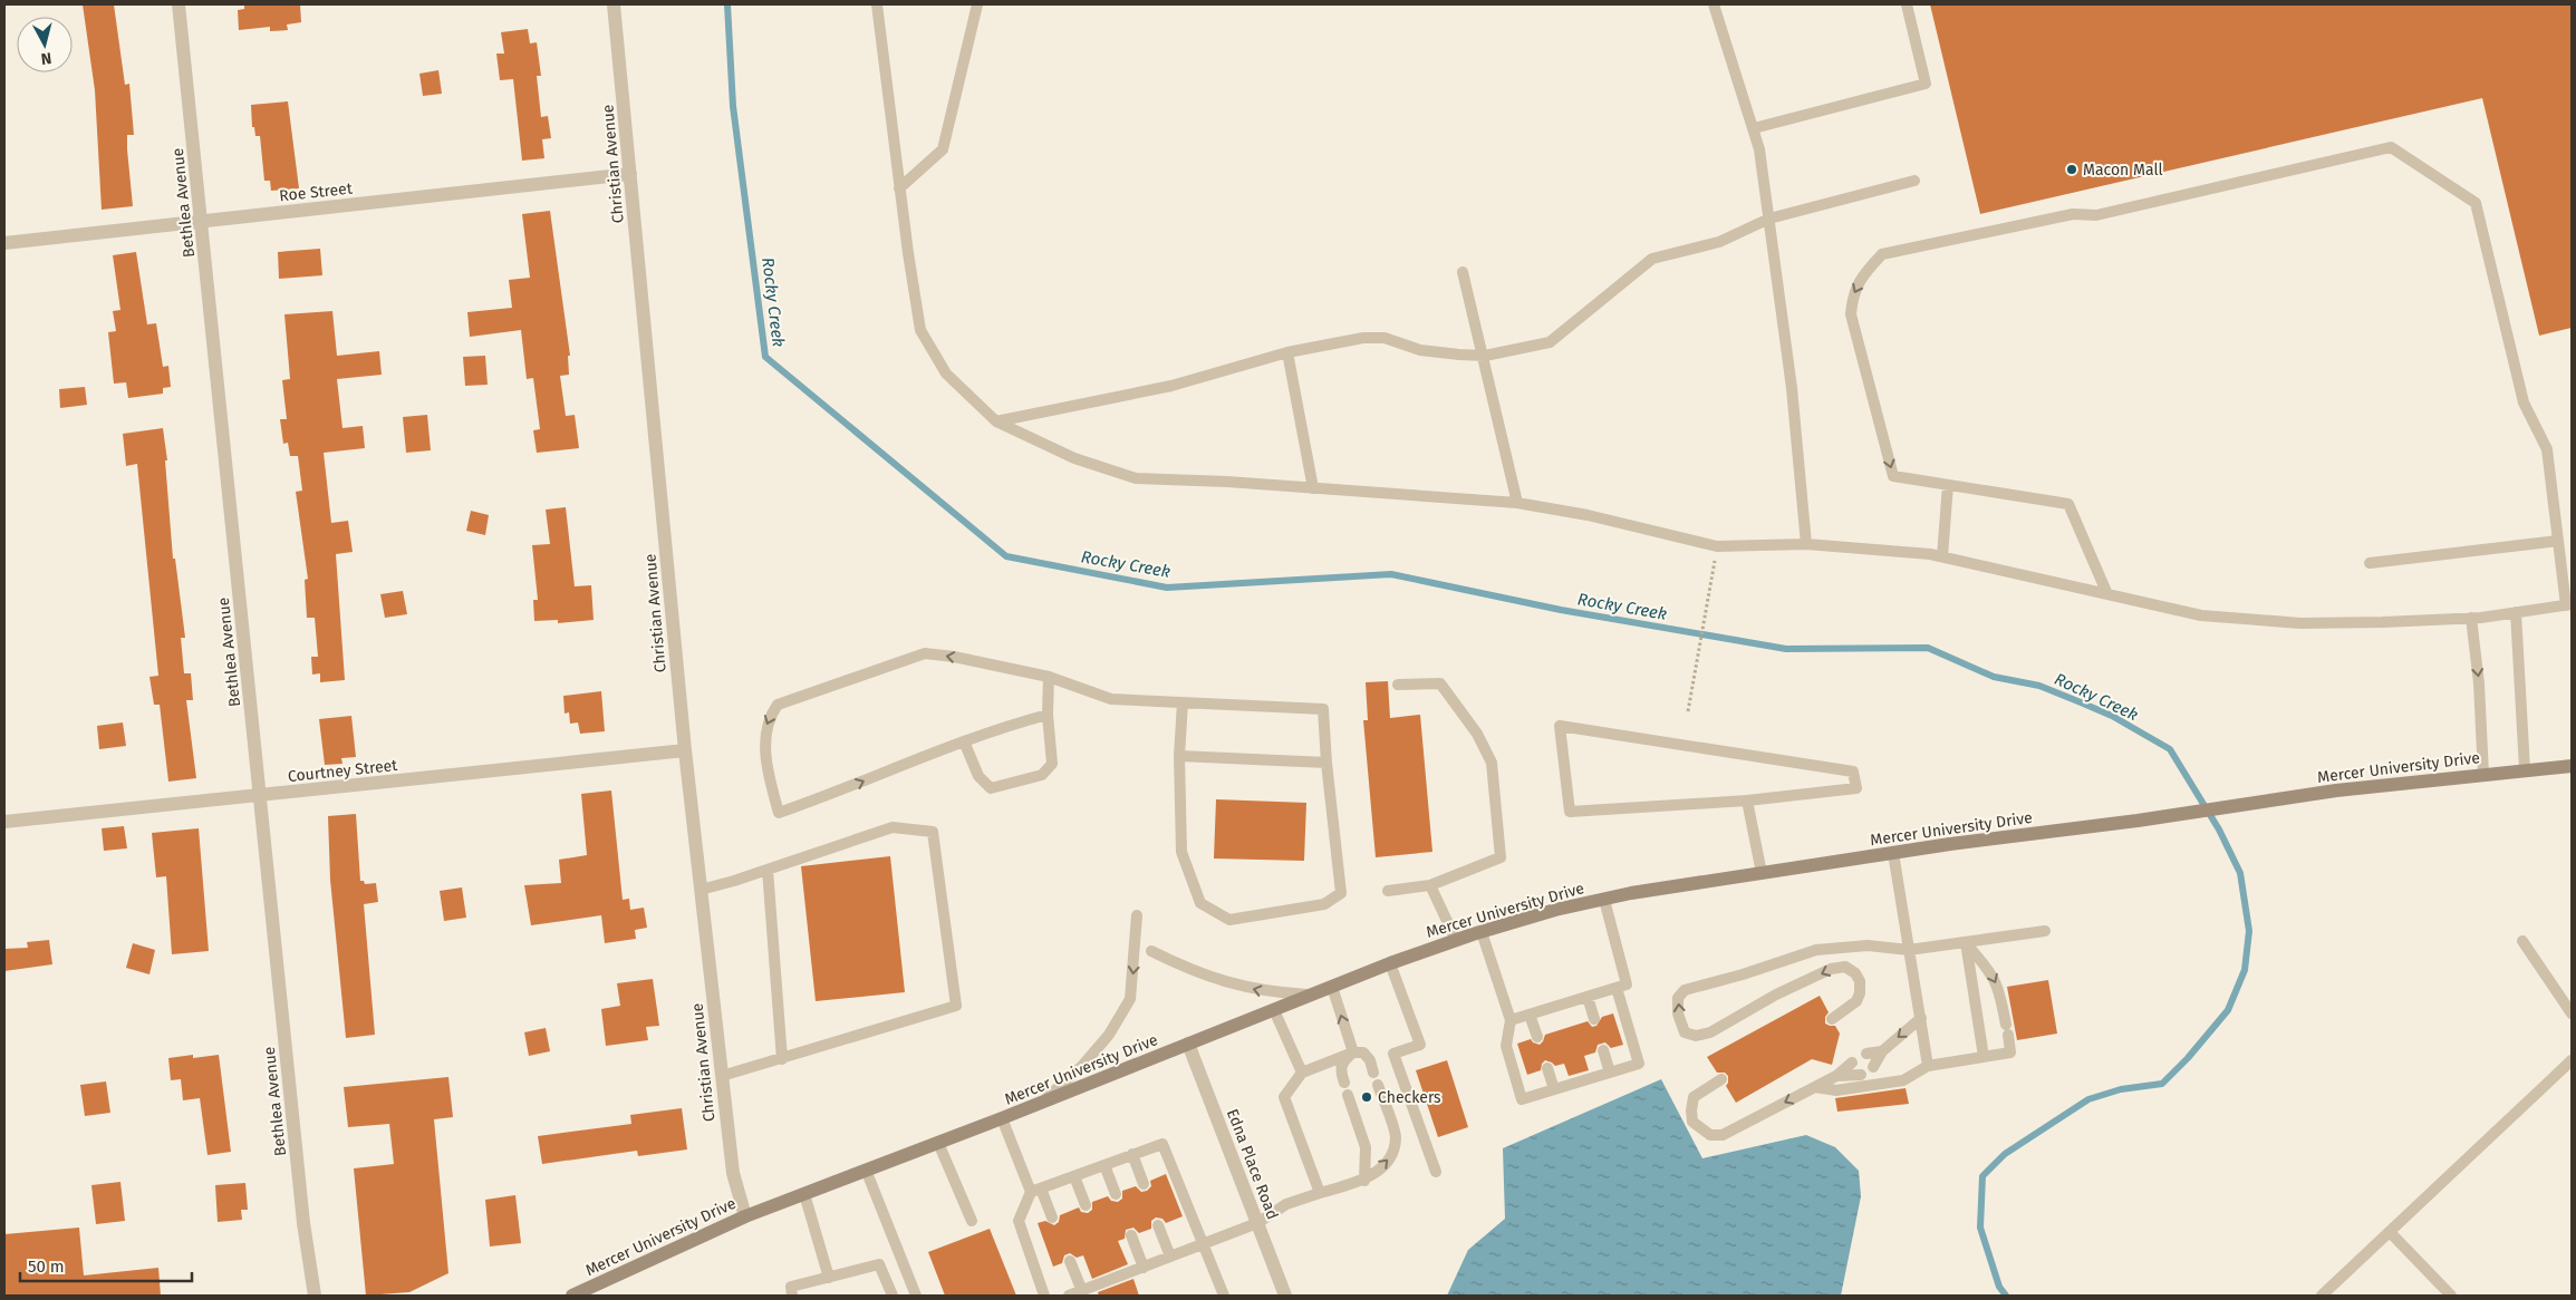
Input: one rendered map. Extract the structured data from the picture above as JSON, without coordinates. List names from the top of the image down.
{
  "streets": {
    "main road": ["Mercer University Drive"],
    "street": [
      "Christian Avenue",
      "Roe Street",
      "Bethlea Avenue",
      "Courtney Street",
      "Edna Place Road"
    ]
  },
  "crossings": [
    ["Christian Avenue", "Roe Street"],
    ["Christian Avenue", "Mercer University Drive"],
    ["Christian Avenue", "Courtney Street"],
    ["Roe Street", "Bethlea Avenue"],
    ["Bethlea Avenue", "Courtney Street"],
    ["Mercer University Drive", "Edna Place Road"]
  ],
  "water": ["Rocky Creek"],
  "places": ["Macon Mall", "Checkers"],
  "scale_bar": "50 m",
  "north": "bottom"
}
